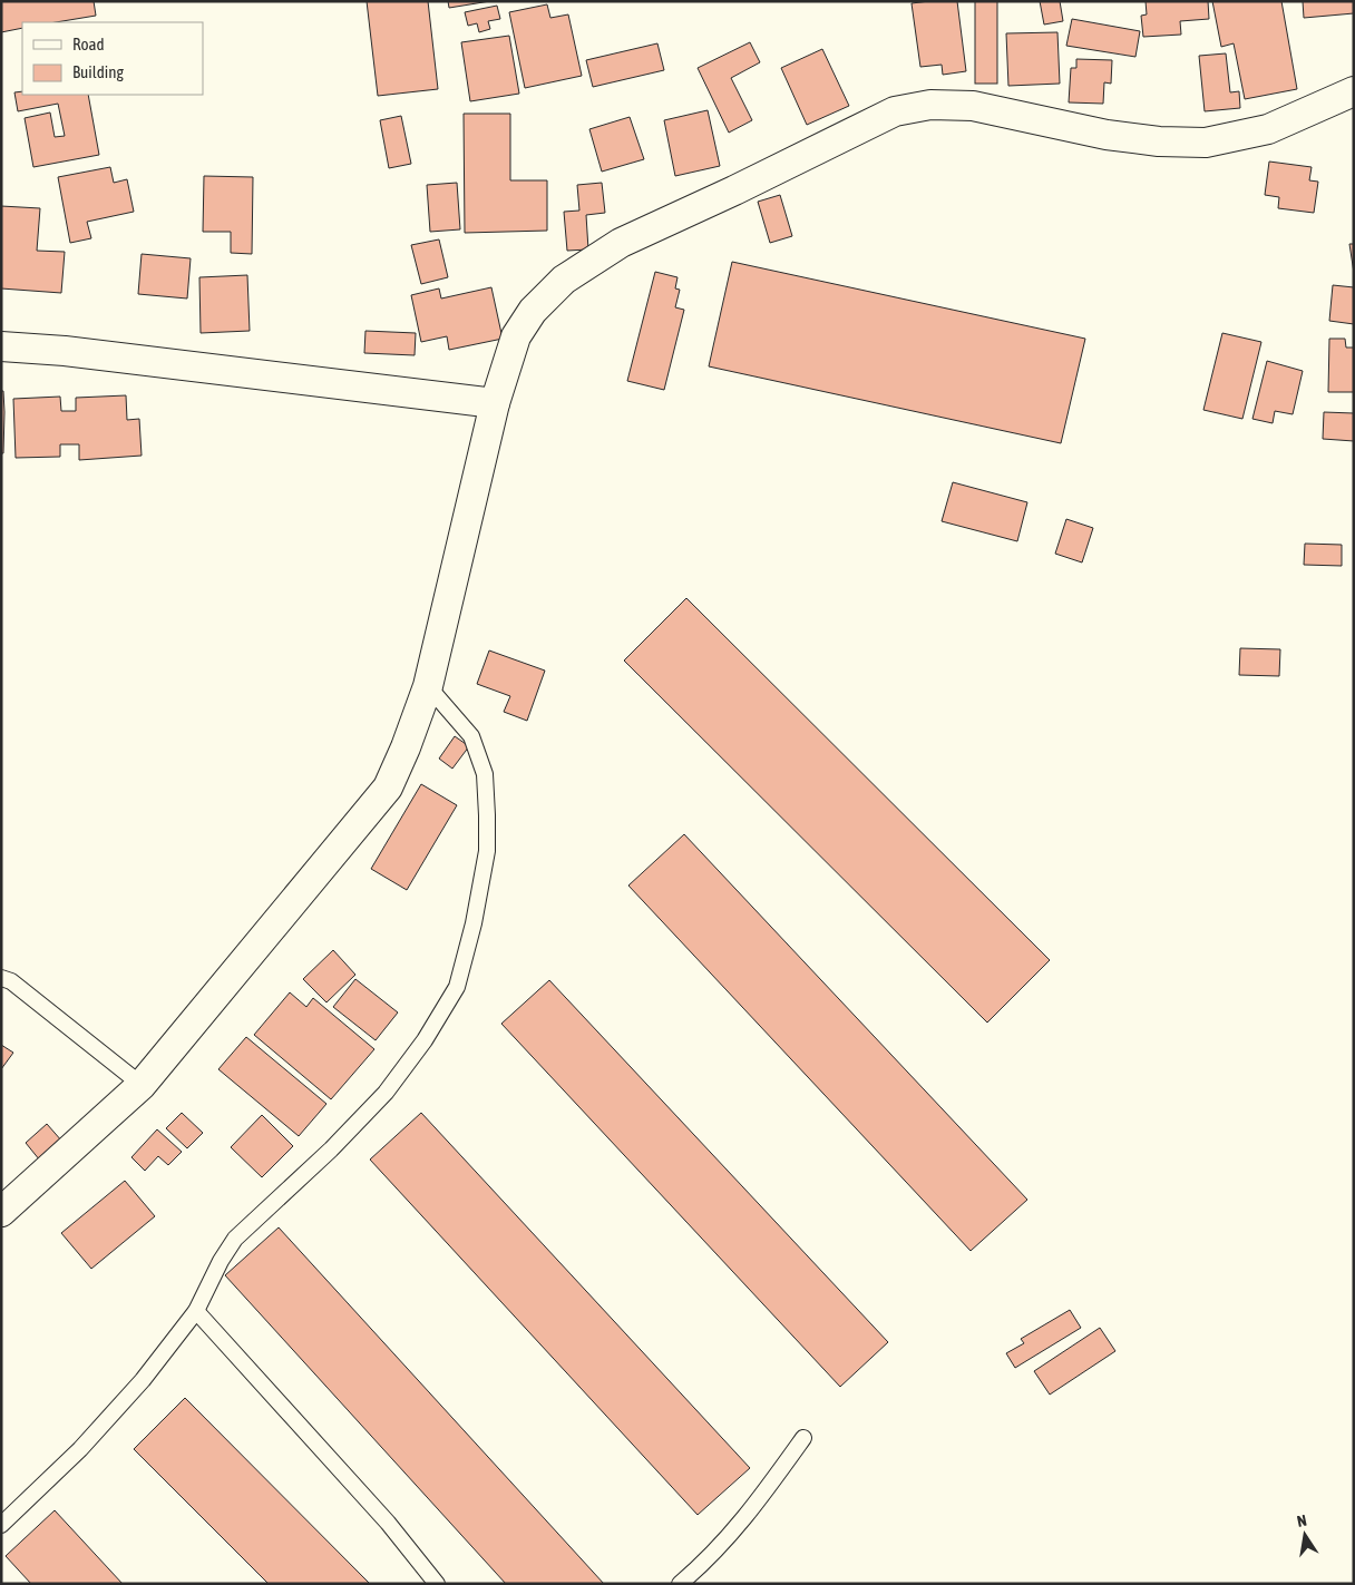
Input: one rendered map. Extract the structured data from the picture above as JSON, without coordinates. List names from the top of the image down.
{
  "legend": ["Road", "Building"],
  "north": "top"
}
